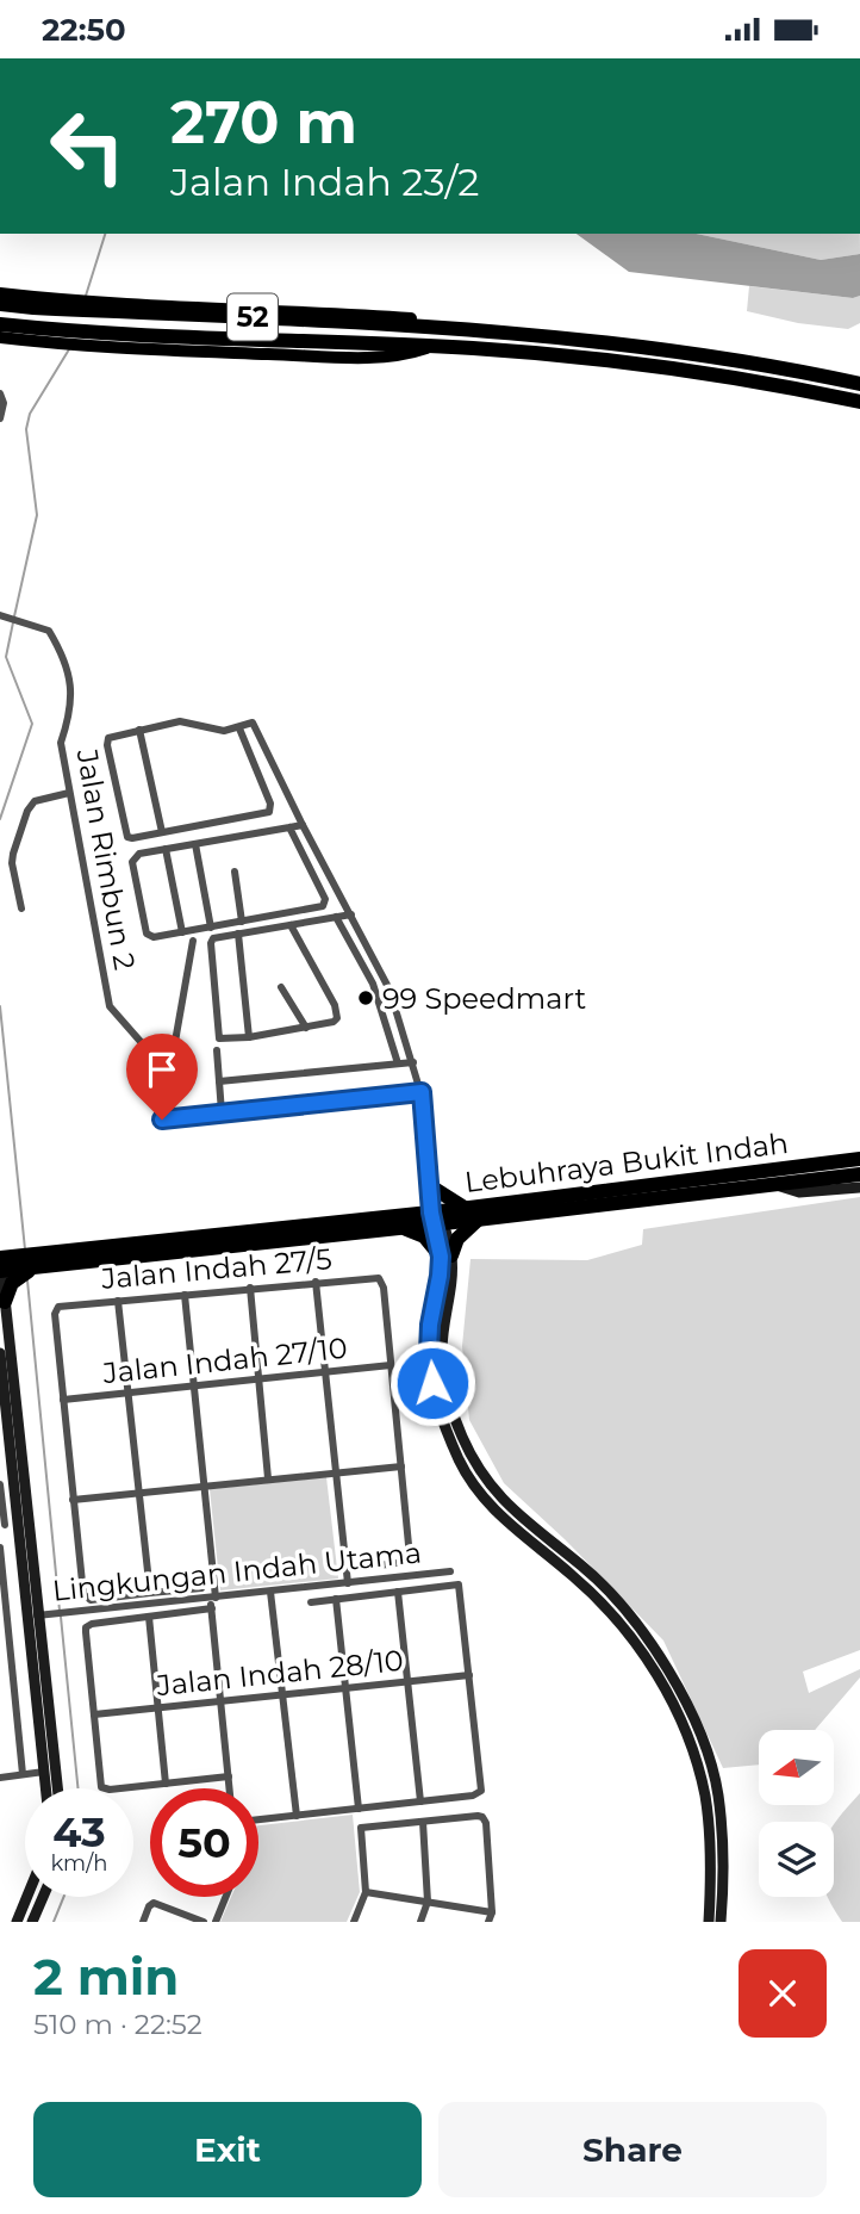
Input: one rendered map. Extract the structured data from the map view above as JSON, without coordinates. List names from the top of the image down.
{
  "streets": {
    "highway": ["52", "Lebuhraya Bukit Indah"],
    "street": [
      "Jalan Rimbun 2",
      "Jalan Indah 27/5",
      "Jalan Indah 27/10",
      "Lingkungan Indah Utama",
      "Jalan Indah 28/10"
    ]
  },
  "crossings": [
    ["Jalan Indah 27/5", "Jalan Indah 27/10"]
  ],
  "places": ["99 Speedmart"],
  "north": "left",
  "page": {
    "status": "22:50",
    "turn": ["270 m", "Jalan Indah 23/2"],
    "speed": "43 km/h",
    "limit": "50",
    "heading": ["2 min", "510 m · 22:52"],
    "buttons": ["Exit", "Share"]
  }
}
